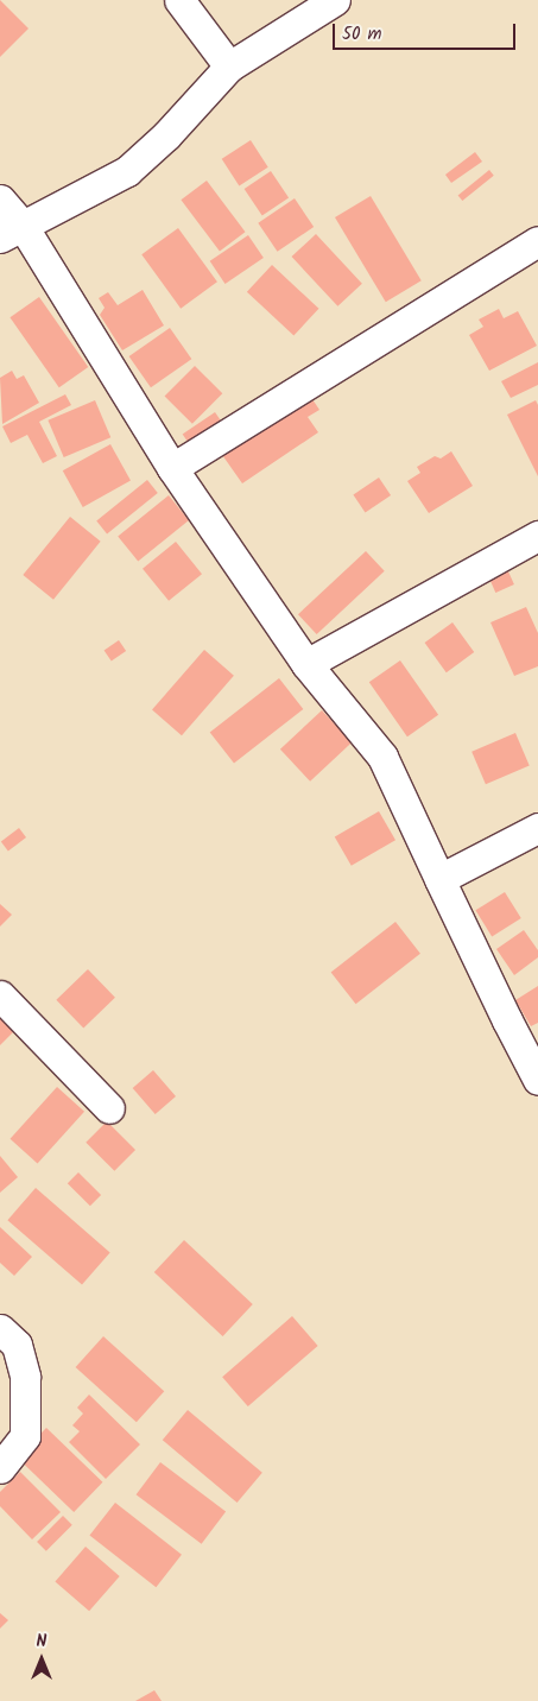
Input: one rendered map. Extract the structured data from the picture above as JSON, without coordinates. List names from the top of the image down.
{
  "scale_bar": "50 m",
  "north": "top"
}
